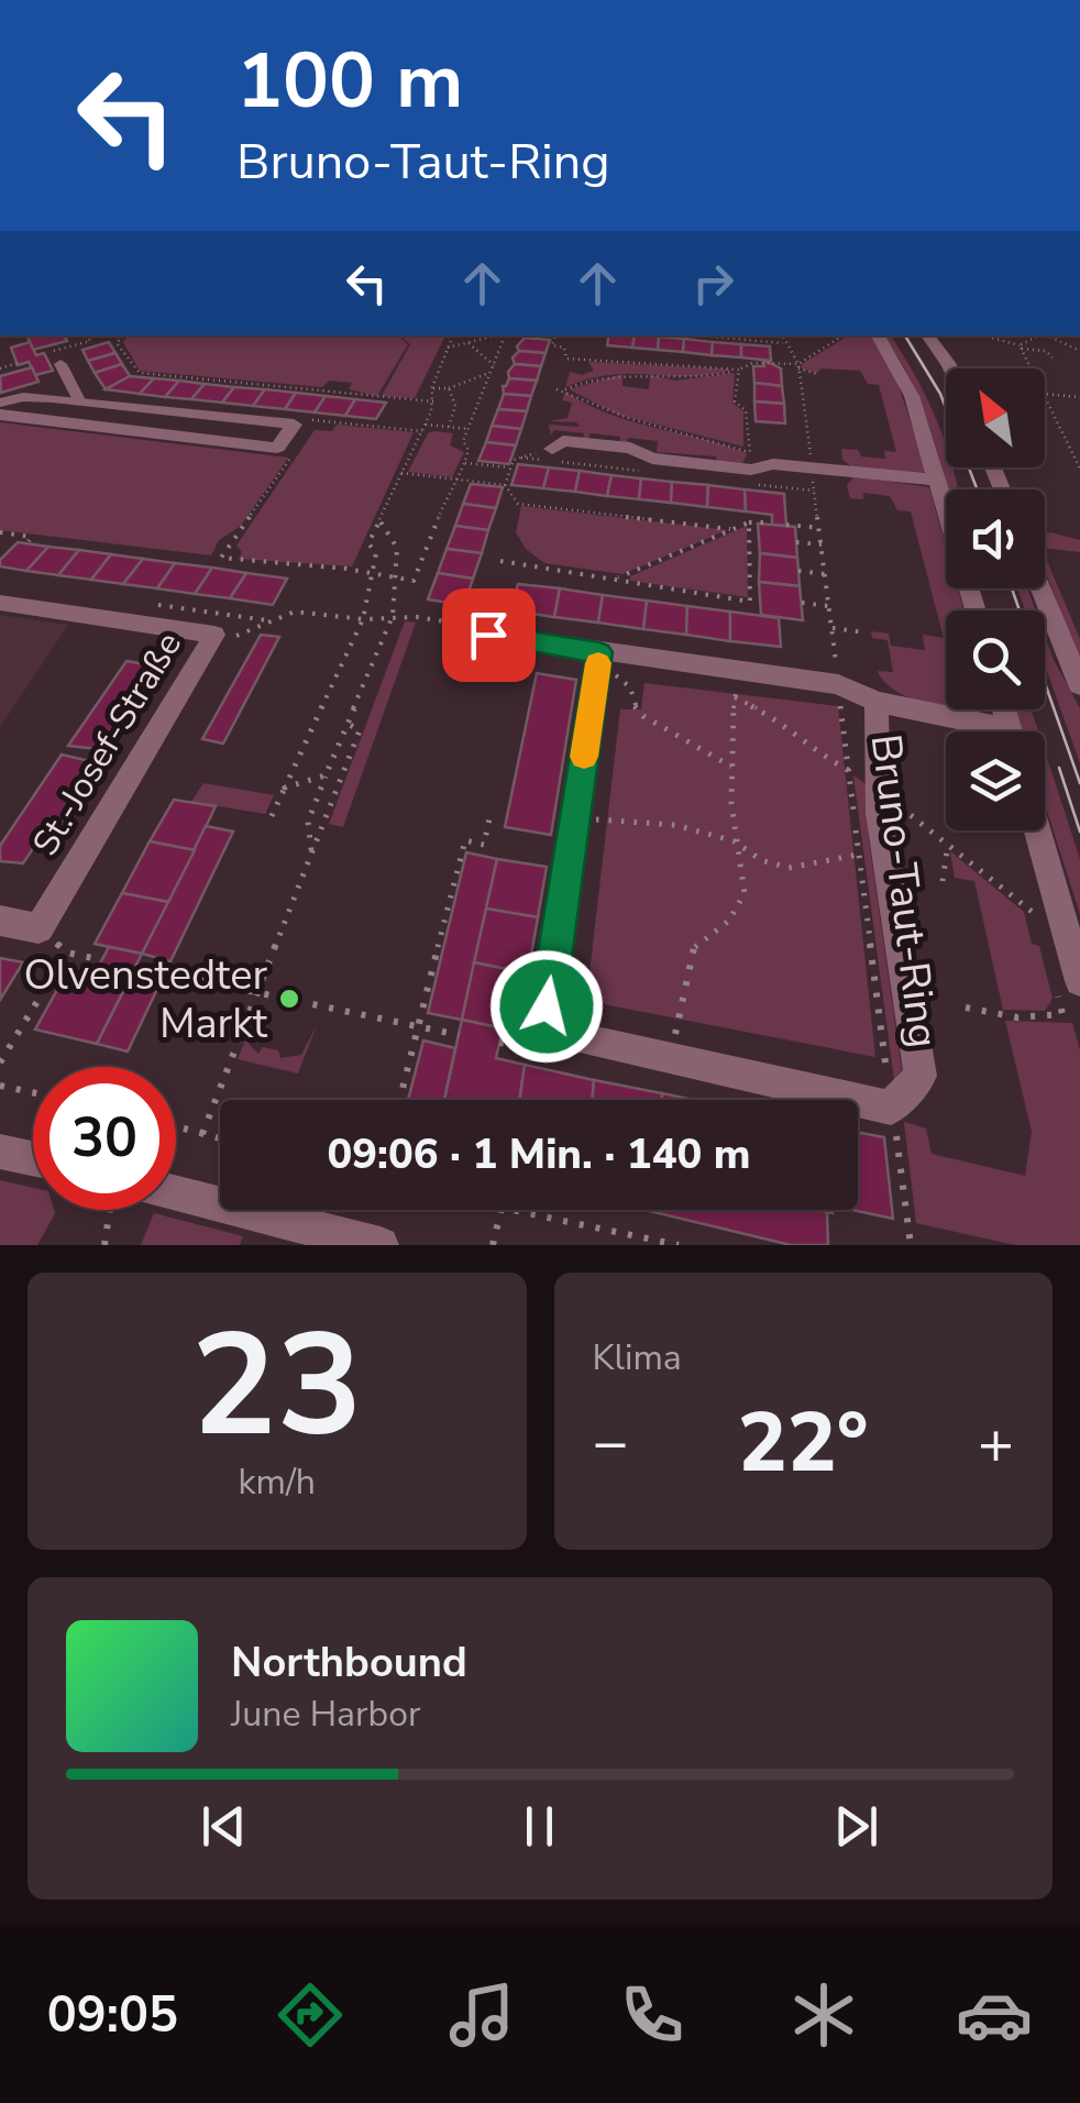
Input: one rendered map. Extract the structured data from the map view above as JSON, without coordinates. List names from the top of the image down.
{
  "streets": {
    "street": ["St.-Josef-Straße", "Bruno-Taut-Ring"]
  },
  "places": ["Olvenstedter Markt"],
  "north": "top left",
  "page": {
    "turn": ["100 m", "Bruno-Taut-Ring"],
    "limit": "30",
    "trip": "09:06 · 1 Min. · 140 m",
    "tile": [
      ["23", "km/h"],
      "Klima"
    ],
    "heat": ["−", "22°", "+"],
    "song": ["Northbound", "June Harbor"],
    "tabs": "09:05"
  }
}
